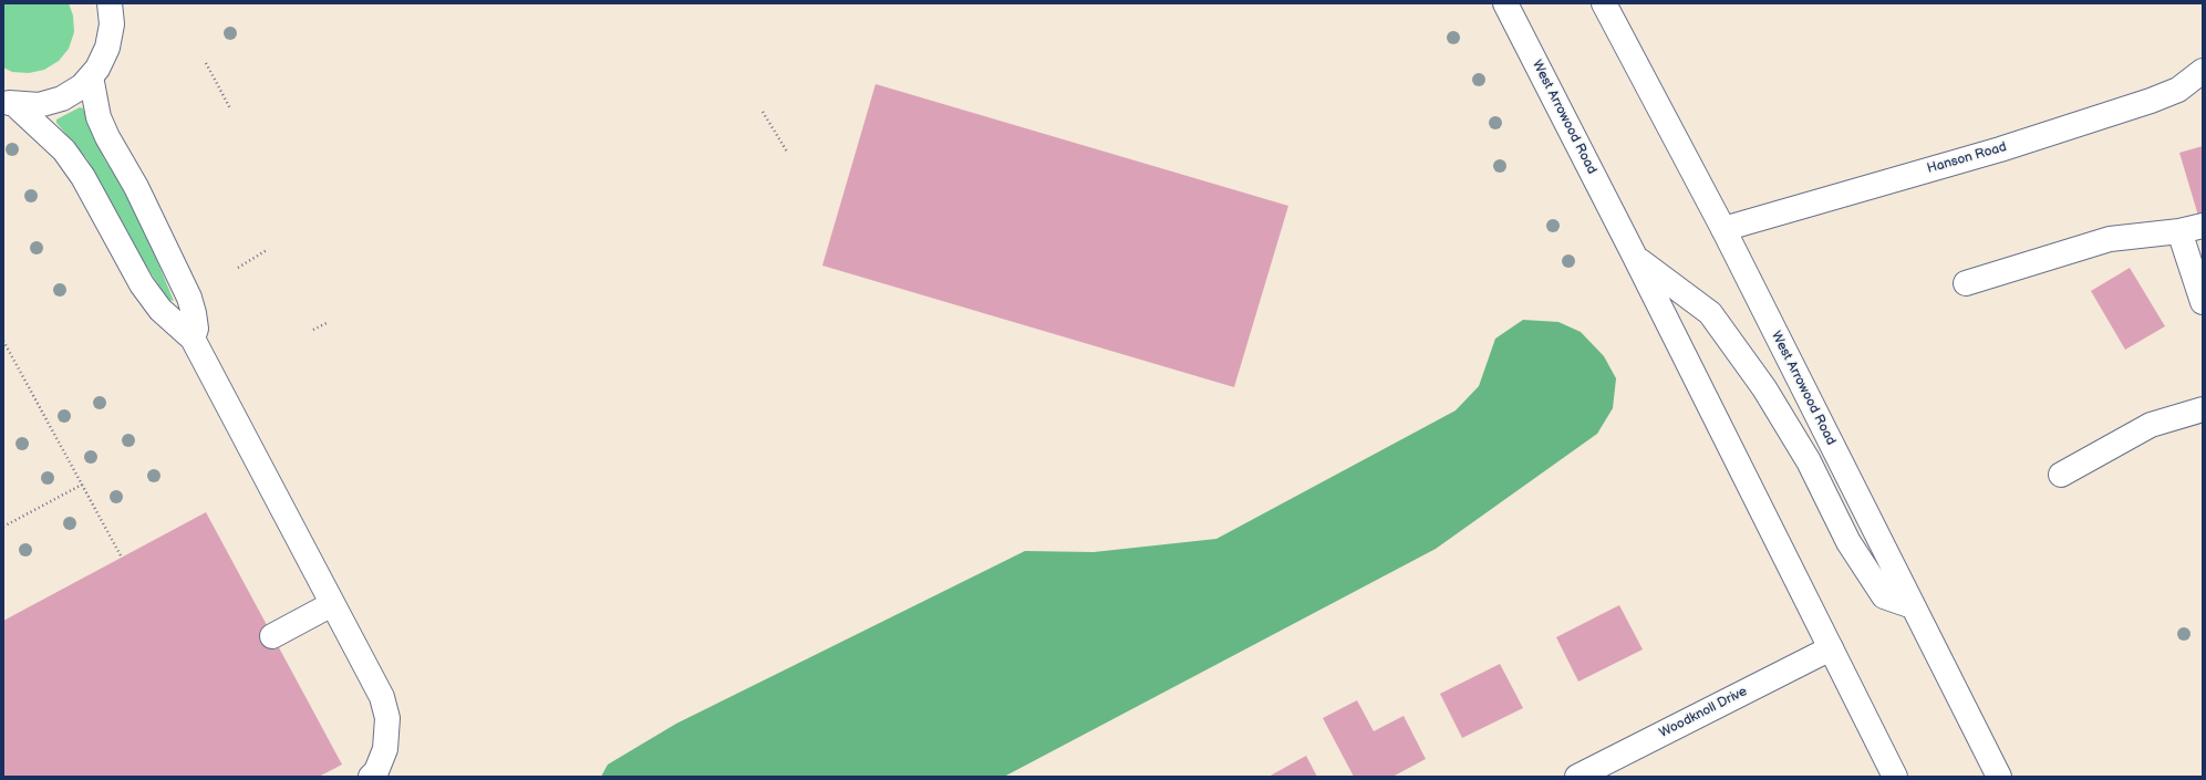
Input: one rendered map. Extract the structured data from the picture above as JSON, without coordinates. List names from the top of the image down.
{
  "streets": {
    "main road": ["West Arrowood Road", "Hanson Road", "Woodknoll Drive"]
  },
  "crossings": [
    ["West Arrowood Road", "Hanson Road"],
    ["West Arrowood Road", "Woodknoll Drive"]
  ]
}
